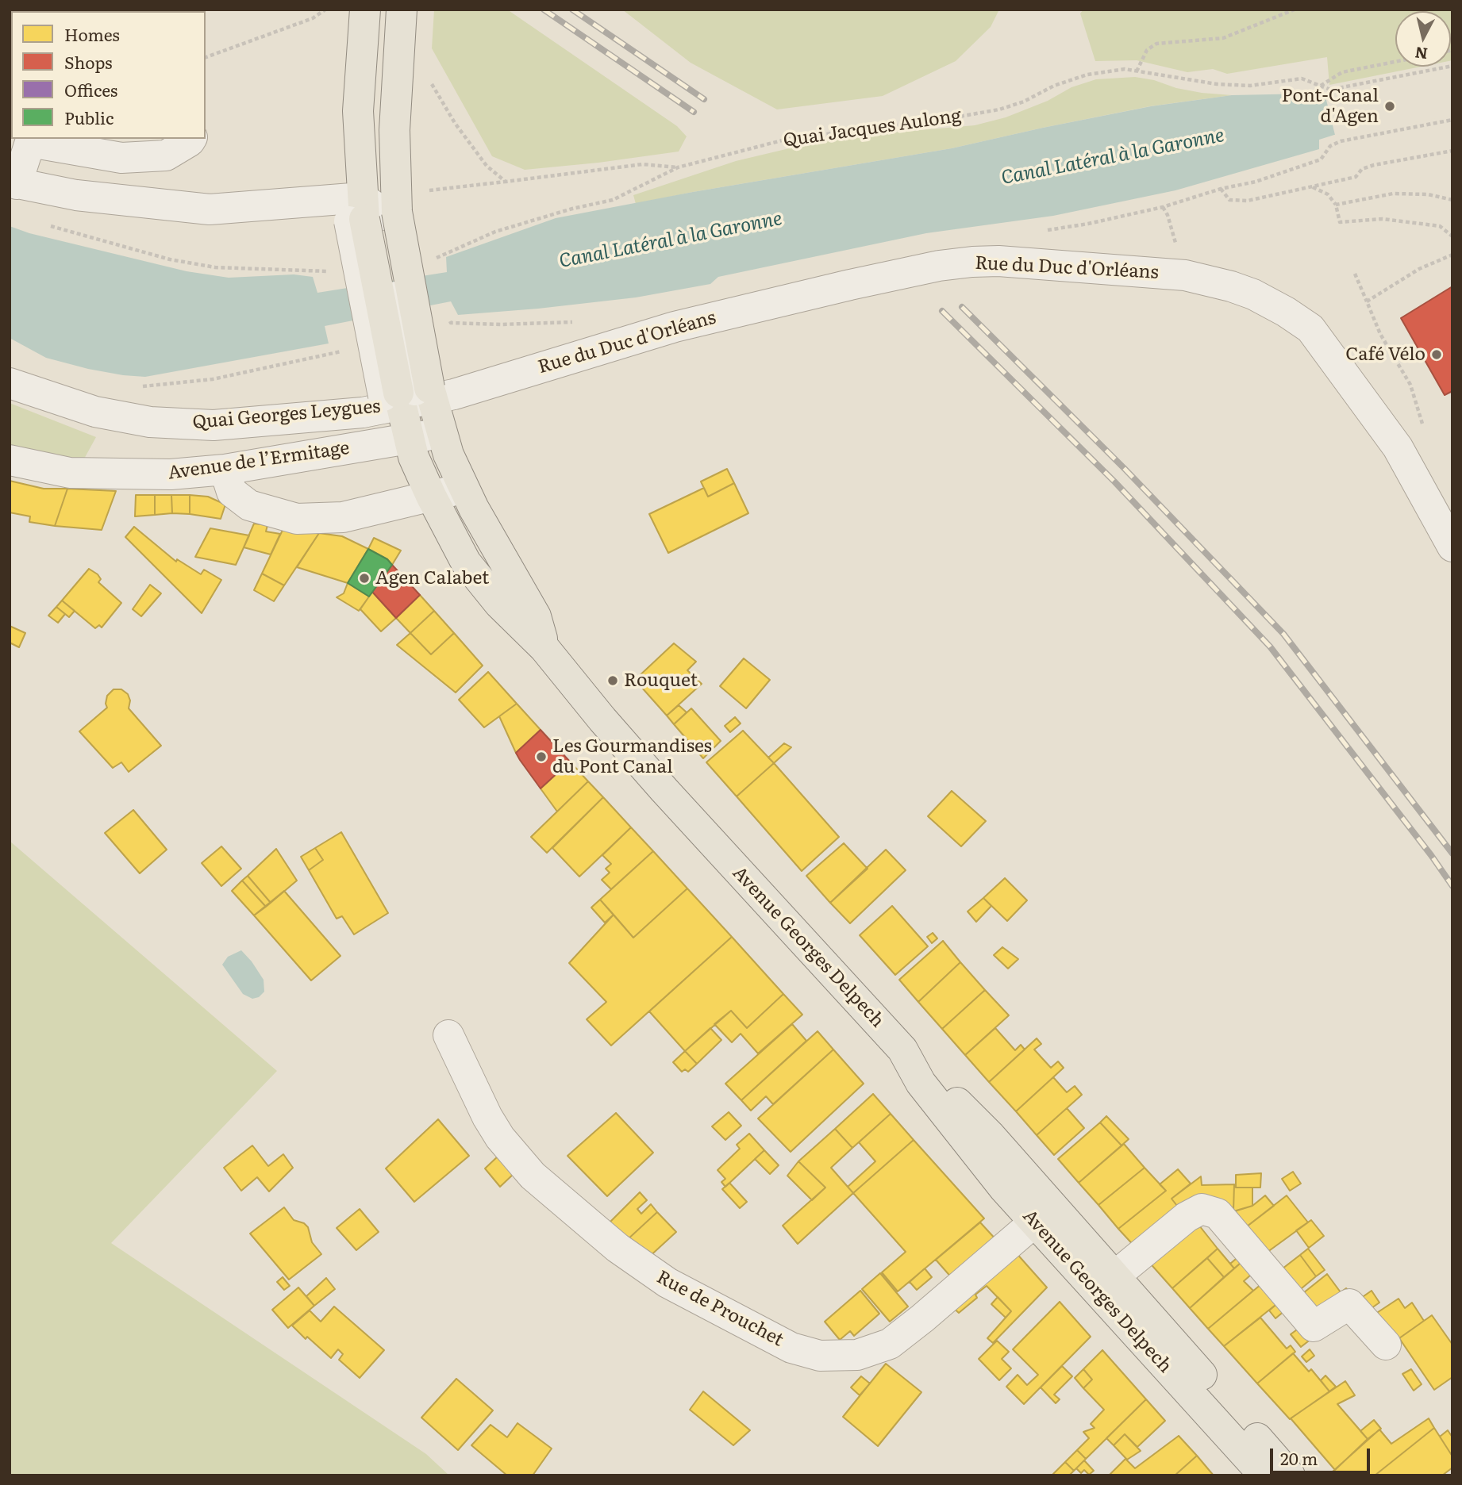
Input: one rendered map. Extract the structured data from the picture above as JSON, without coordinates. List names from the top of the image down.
{
  "streets": {
    "main road": ["Avenue Georges Delpech"],
    "street": [
      "Rue du Duc d'Orléans",
      "Quai Georges Leygues",
      "Avenue de l’Ermitage",
      "Rue de Prouchet"
    ],
    "path": ["Quai Jacques Aulong"]
  },
  "crossings": [
    ["Rue du Duc d'Orléans", "Quai Georges Leygues"],
    ["Rue du Duc d'Orléans", "Avenue Georges Delpech"],
    ["Quai Georges Leygues", "Avenue Georges Delpech"],
    ["Avenue de l’Ermitage", "Avenue Georges Delpech"],
    ["Avenue Georges Delpech", "Rue de Prouchet"]
  ],
  "water": ["Canal Latéral à la Garonne"],
  "places": [
    "Pont-Canal d'Agen",
    "Café Vélo",
    "Agen Calabet",
    "Rouquet",
    "Les Gourmandises du Pont Canal"
  ],
  "legend": [
    "Homes",
    "Shops",
    "Offices",
    "Public"
  ],
  "scale_bar": "20 m",
  "north": "bottom"
}
